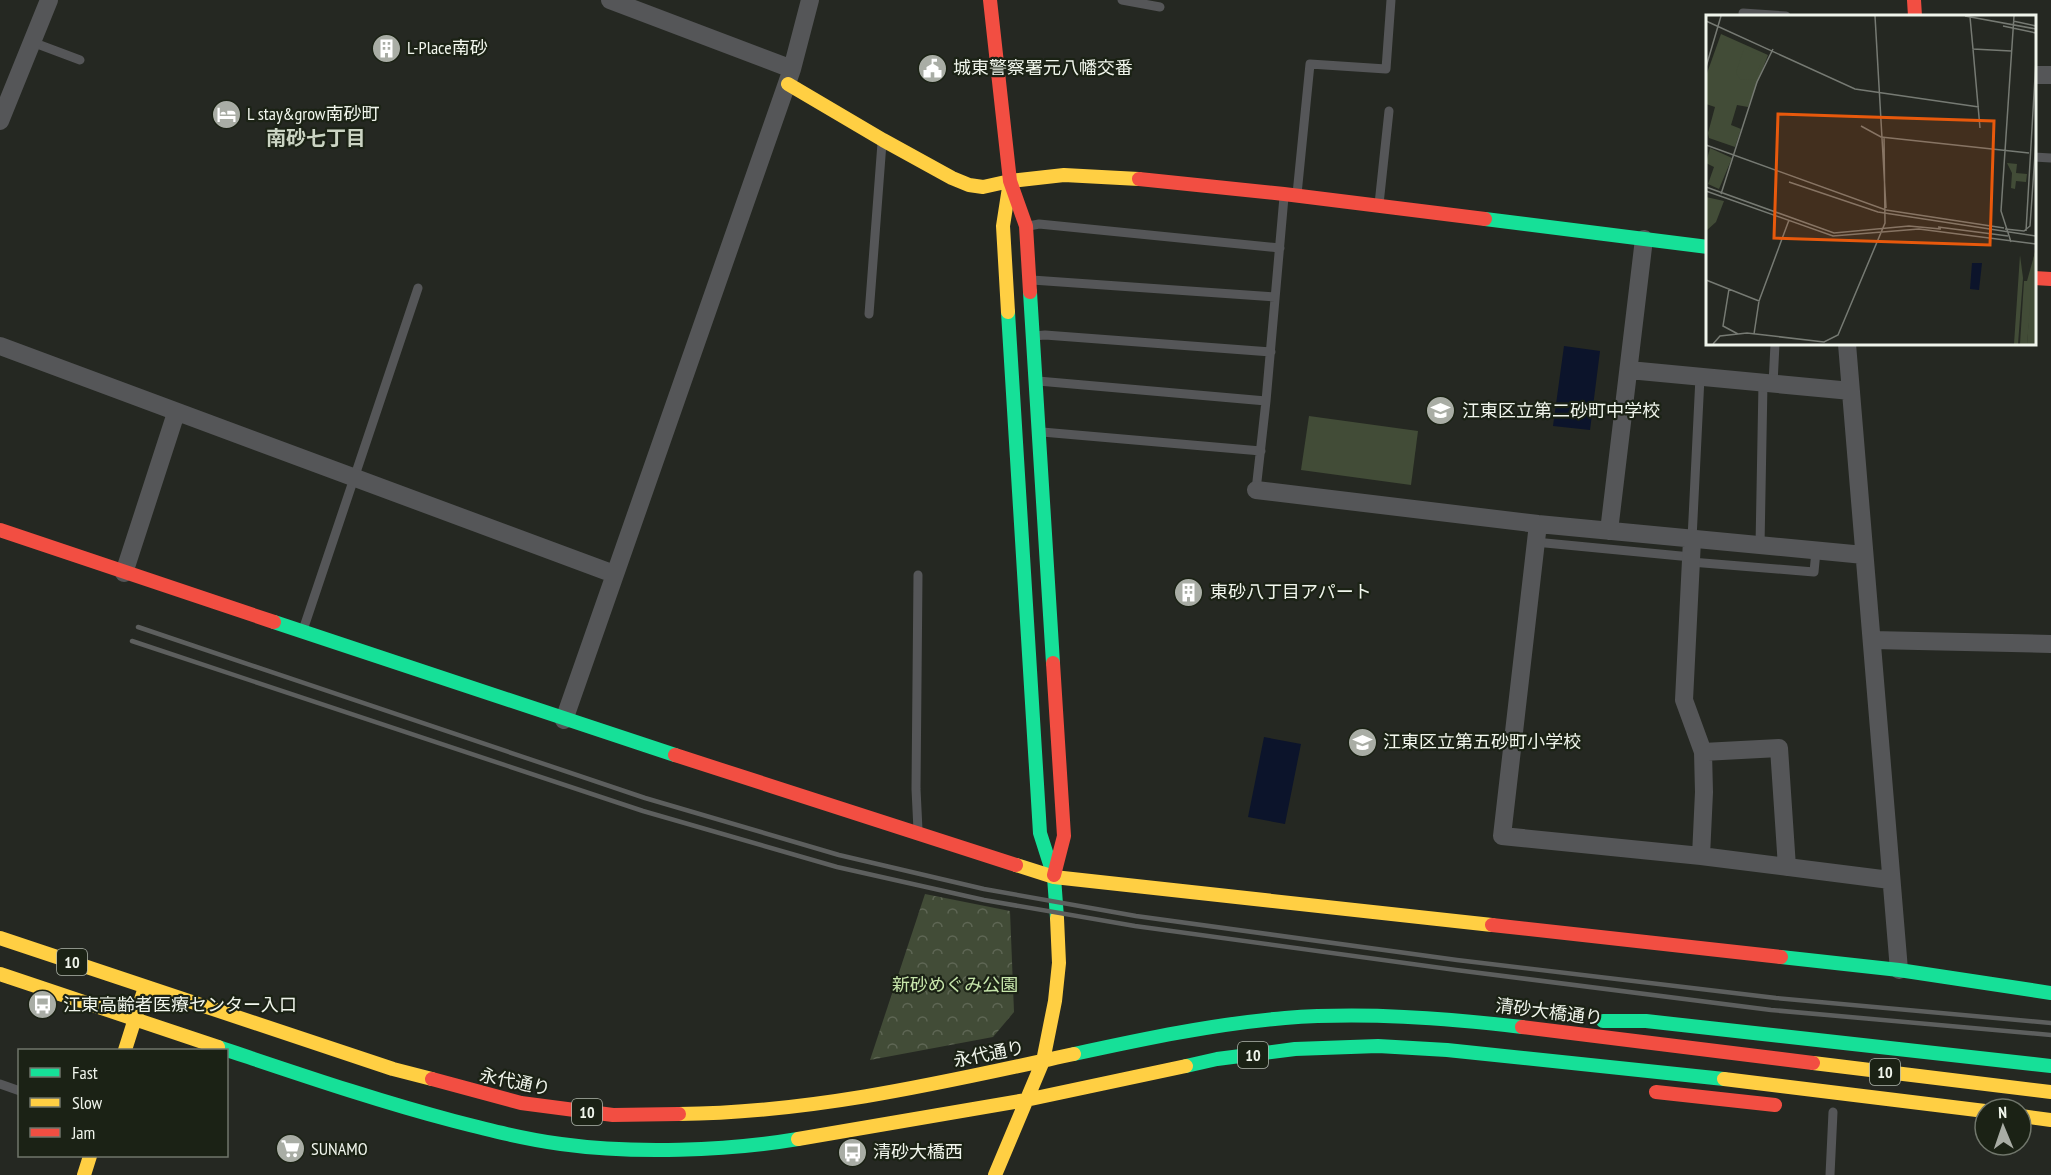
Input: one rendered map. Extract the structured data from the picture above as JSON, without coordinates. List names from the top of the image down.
{
  "streets": {
    "street": ["10", "清砂大橋通り", "永代通り"]
  },
  "crossings": [
    ["清砂大橋通り", "永代通り"]
  ],
  "districts": ["南砂七丁目"],
  "parks": ["新砂めぐみ公園"],
  "places": {
    "building": ["L-Place南砂", "東砂八丁目アパート"],
    "public building": ["城東警察署元八幡交番"],
    "hotel": ["L stay&grow南砂町"],
    "school or university": ["江東区立第二砂町中学校", "江東区立第五砂町小学校"],
    "bus stop": ["江東高齢者医療センター入口", "清砂大橋西"],
    "supermarket": ["SUNAMO"]
  },
  "legend": ["Fast", "Slow", "Jam"],
  "north": "top"
}
